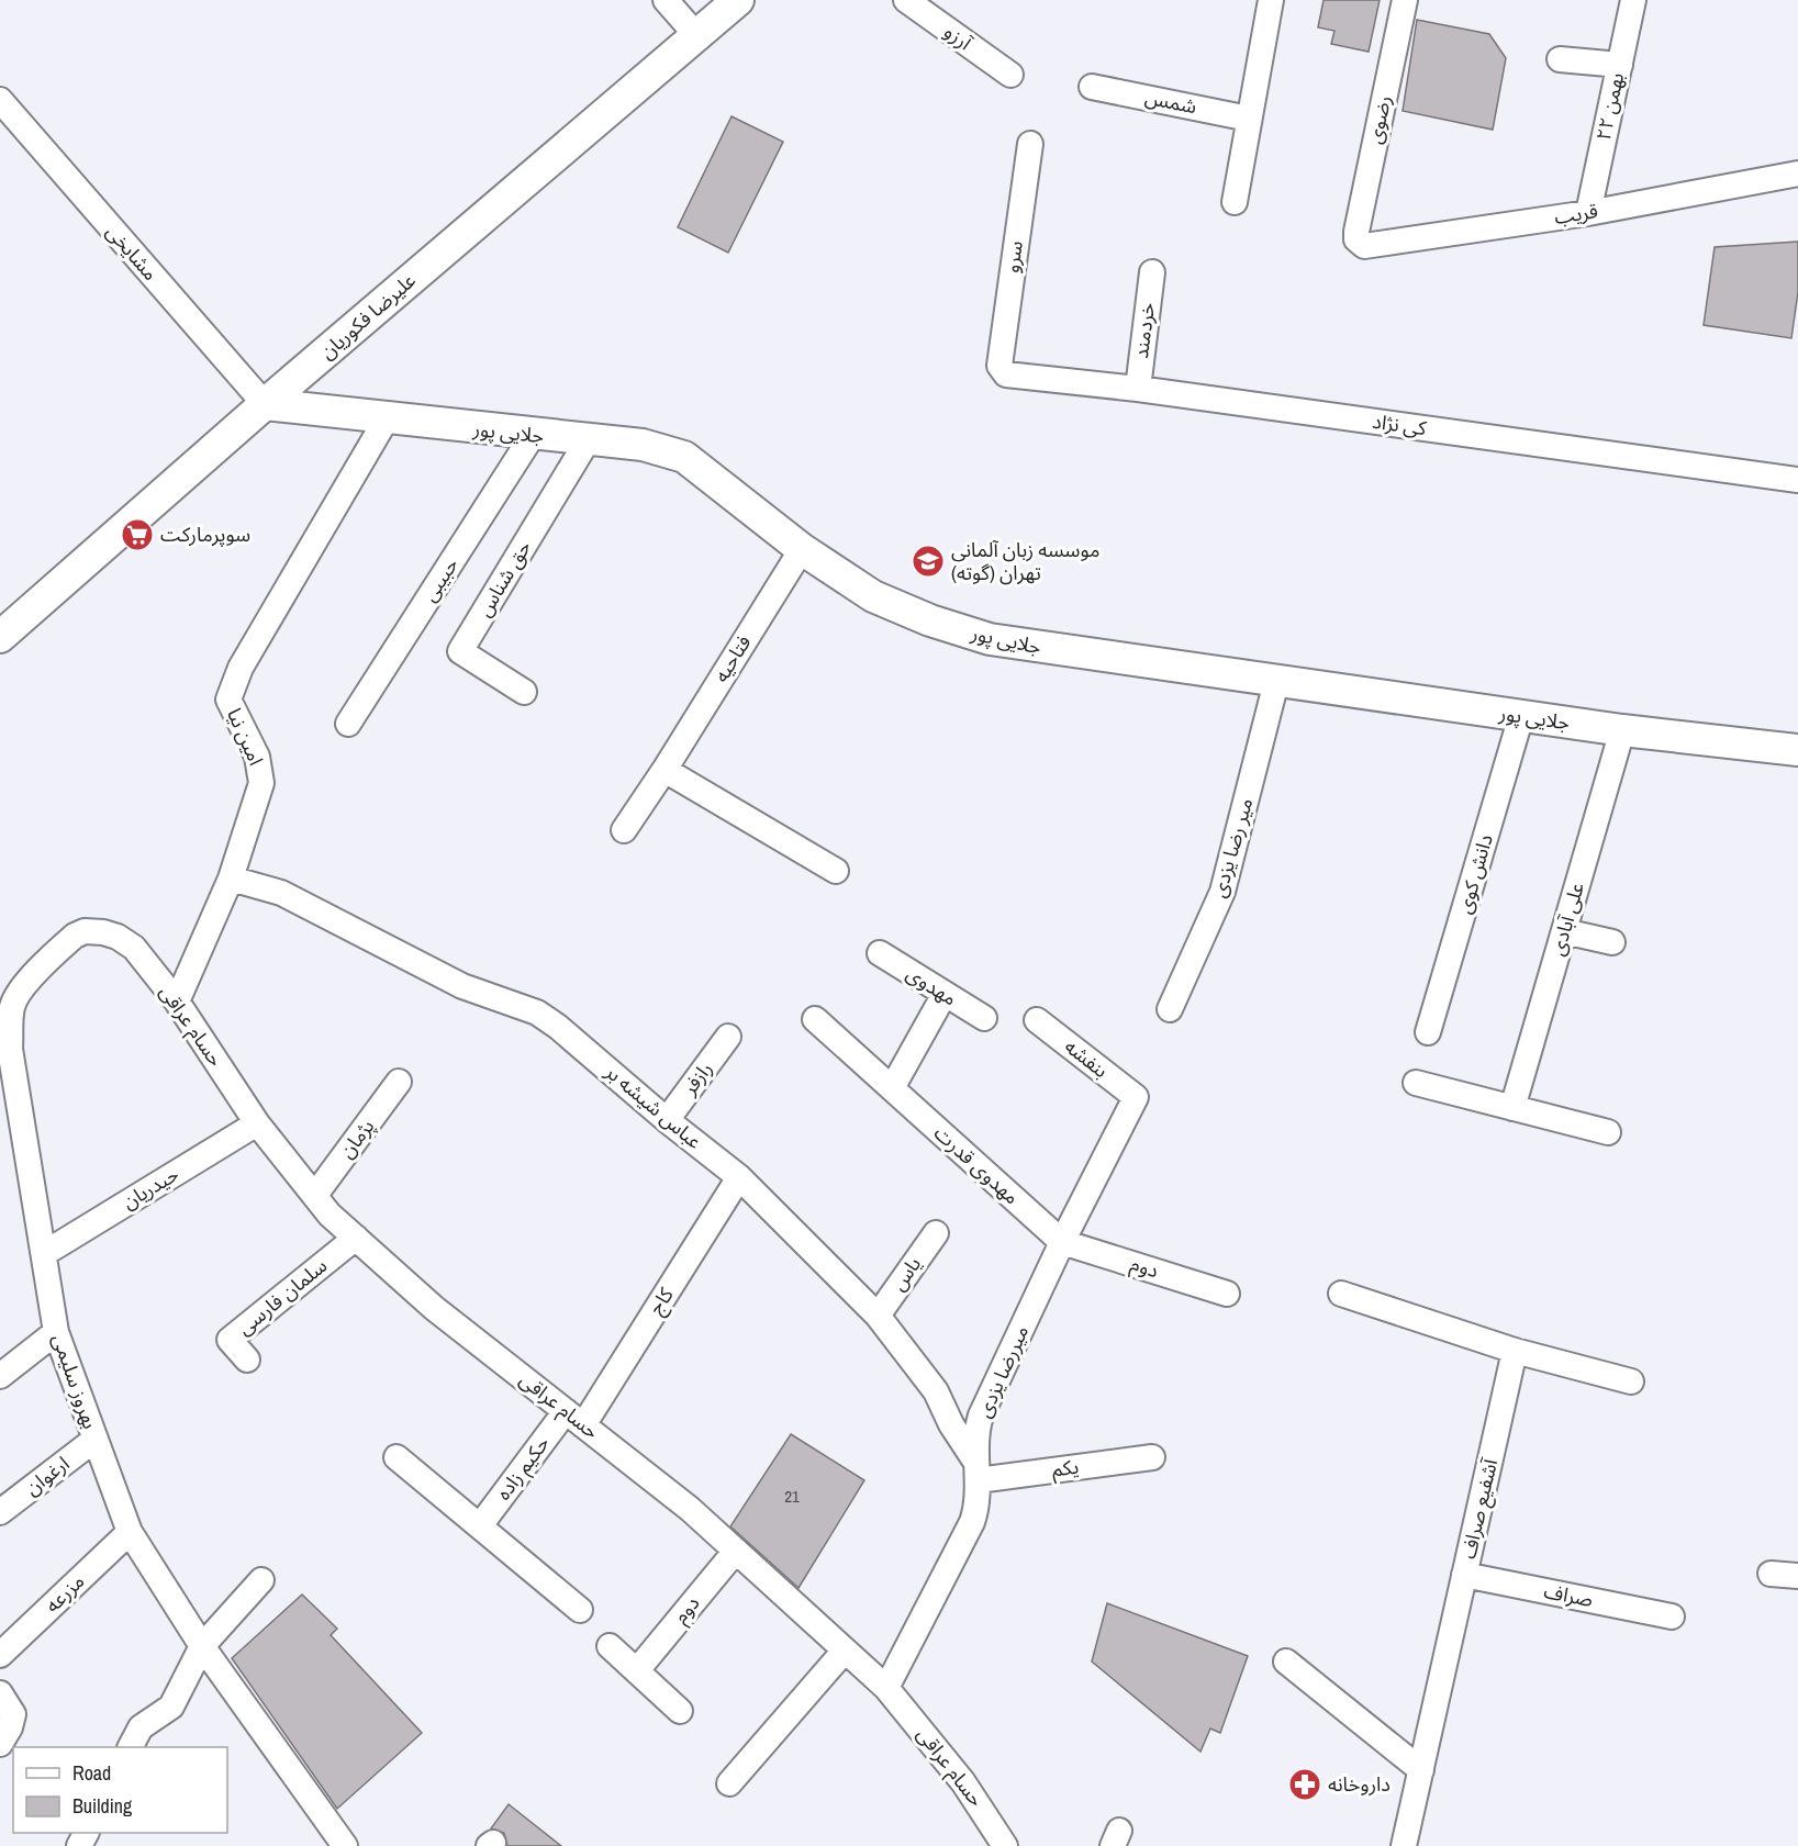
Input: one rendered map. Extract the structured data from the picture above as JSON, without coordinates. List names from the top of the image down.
{
  "streets": {
    "street": [
      "آرزو",
      "شمس",
      "۲۲ بهمن",
      "رضوی",
      "قریب",
      "مشایخی",
      "سرو",
      "علیرضا فکوریان",
      "خردمند",
      "کی نژاد",
      "جلایی پور",
      "حق شناس",
      "حبیبی",
      "فتاحیه",
      "امین نیا",
      "میر رضا یزدی",
      "دانش کوی",
      "علی آبادی",
      "مهدوی",
      "حسام عراقی",
      "بنفشه",
      "رازفر",
      "عباس شیشه بر",
      "پژمان",
      "مهدوی قدرت",
      "حیدریان",
      "دوم",
      "یاس",
      "سلمان فارسی",
      "کاج",
      "میررضا یزدی",
      "بهروز سلیمی",
      "حکیم زاده",
      "یکم",
      "ارغوان",
      "آشفیع صراف",
      "مزرعه",
      "صراف"
    ]
  },
  "crossings": [
    ["۲۲ بهمن", "قریب"],
    ["رضوی", "قریب"],
    ["مشایخی", "علیرضا فکوریان"],
    ["مشایخی", "جلایی پور"],
    ["سرو", "کی نژاد"],
    ["علیرضا فکوریان", "جلایی پور"],
    ["خردمند", "کی نژاد"],
    ["جلایی پور", "حق شناس"],
    ["جلایی پور", "حبیبی"],
    ["جلایی پور", "فتاحیه"],
    ["جلایی پور", "امین نیا"],
    ["جلایی پور", "میر رضا یزدی"],
    ["جلایی پور", "دانش کوی"],
    ["جلایی پور", "علی آبادی"],
    ["امین نیا", "حسام عراقی"],
    ["امین نیا", "عباس شیشه بر"],
    ["حسام عراقی", "پژمان"],
    ["حسام عراقی", "حیدریان"],
    ["حسام عراقی", "دوم"],
    ["حسام عراقی", "سلمان فارسی"],
    ["حسام عراقی", "کاج"],
    ["حسام عراقی", "میررضا یزدی"],
    ["حسام عراقی", "بهروز سلیمی"],
    ["حسام عراقی", "حکیم زاده"],
    ["بنفشه", "میررضا یزدی"],
    ["رازفر", "عباس شیشه بر"],
    ["عباس شیشه بر", "یاس"],
    ["عباس شیشه بر", "کاج"],
    ["عباس شیشه بر", "میررضا یزدی"],
    ["عباس شیشه بر", "یکم"],
    ["مهدوی قدرت", "دوم"],
    ["مهدوی قدرت", "میررضا یزدی"],
    ["حیدریان", "بهروز سلیمی"],
    ["دوم", "میررضا یزدی"],
    ["کاج", "حکیم زاده"],
    ["میررضا یزدی", "یکم"],
    ["بهروز سلیمی", "ارغوان"],
    ["بهروز سلیمی", "مزرعه"],
    ["آشفیع صراف", "صراف"]
  ],
  "places": {
    "supermarket": ["سوپرمارکت"],
    "school or university": ["موسسه زبان آلمانی تهران (گوته)"],
    "pharmacy": ["داروخانه"]
  },
  "house_numbers": ["21"],
  "legend": ["Road", "Building"]
}
